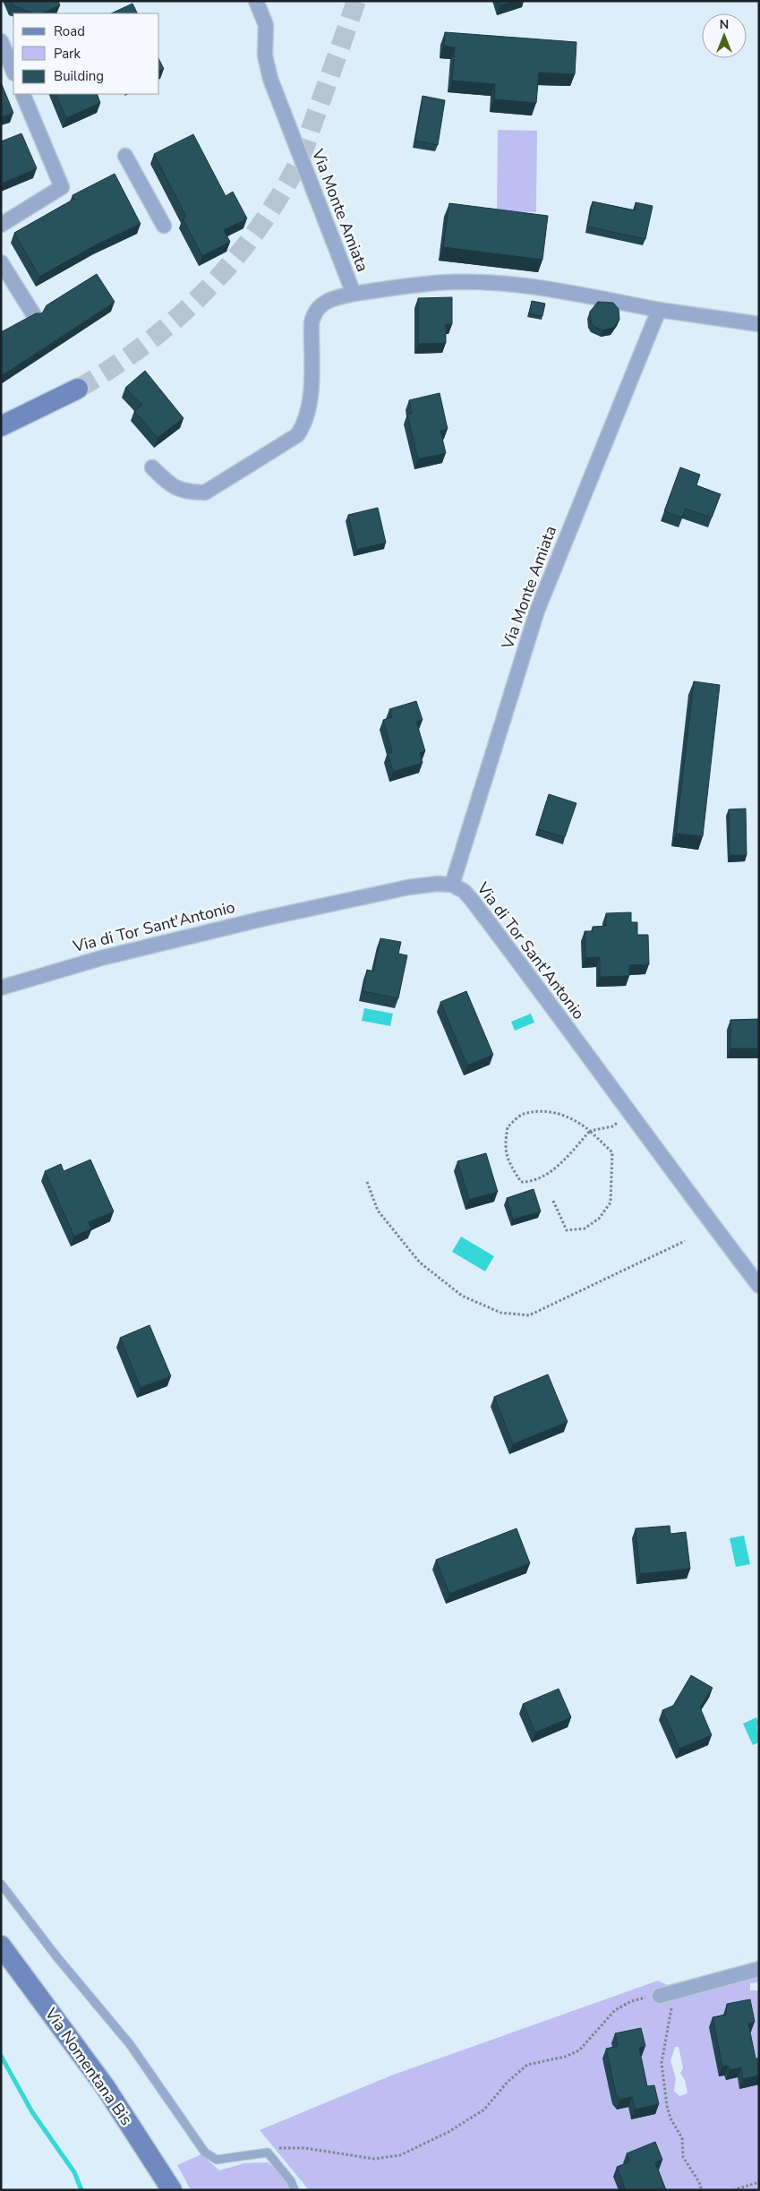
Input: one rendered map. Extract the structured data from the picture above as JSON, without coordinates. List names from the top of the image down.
{
  "streets": {
    "main road": ["Via Nomentana Bis"],
    "street": ["Via Monte Amiata", "Via di Tor Sant'Antonio"]
  },
  "crossings": [
    ["Via Monte Amiata", "Via di Tor Sant'Antonio"]
  ],
  "legend": ["Road", "Park", "Building"],
  "north": "top"
}
